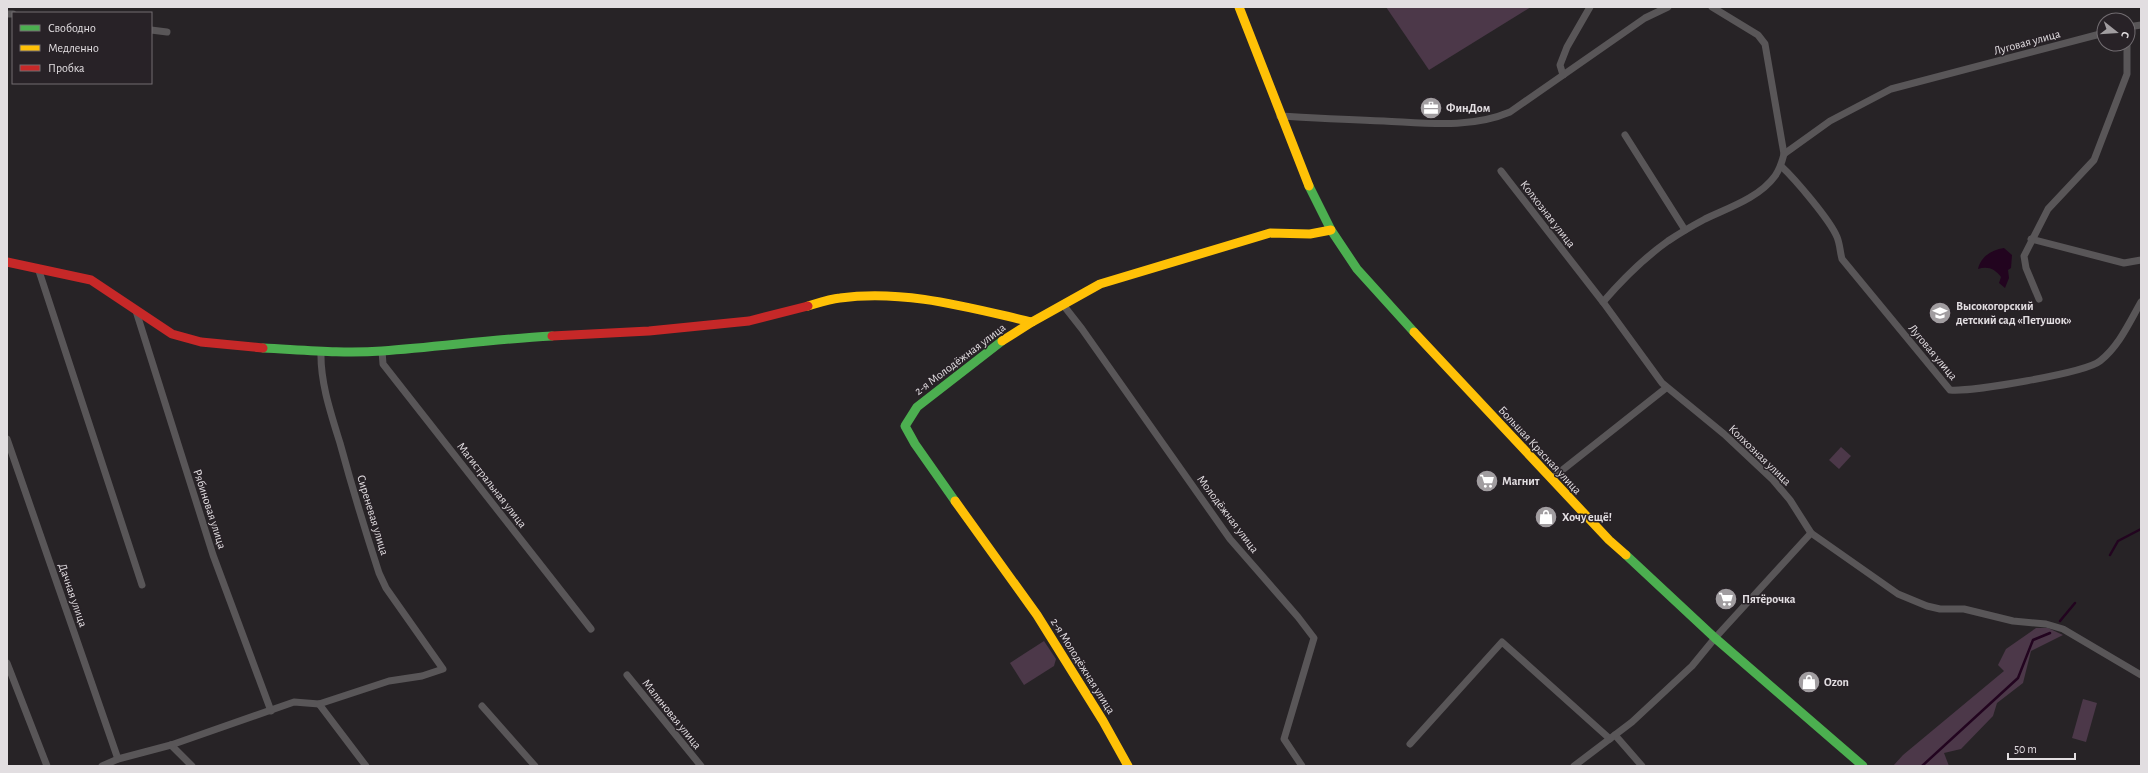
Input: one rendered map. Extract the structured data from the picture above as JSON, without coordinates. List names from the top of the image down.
{
  "streets": {
    "street": [
      "Луговая улица",
      "Колхозная улица",
      "2-я Молодёжная улица",
      "Большая Красная улица",
      "Магистральная улица",
      "Рябиновая улица",
      "Молодёжная улица",
      "Сиреневая улица",
      "Дачная улица",
      "Малиновая улица"
    ]
  },
  "crossings": [
    ["2-я Молодёжная улица", "Большая Красная улица"],
    ["2-я Молодёжная улица", "Молодёжная улица"]
  ],
  "places": {
    "office": ["ФинДом"],
    "school or university": ["Высокогорский детский сад «Петушок»"],
    "supermarket": ["Магнит", "Пятёрочка"],
    "shop": ["Хочу ещё!", "Ozon"]
  },
  "legend": ["Свободно", "Медленно", "Пробка"],
  "scale_bar": "50 m",
  "north": "right"
}
